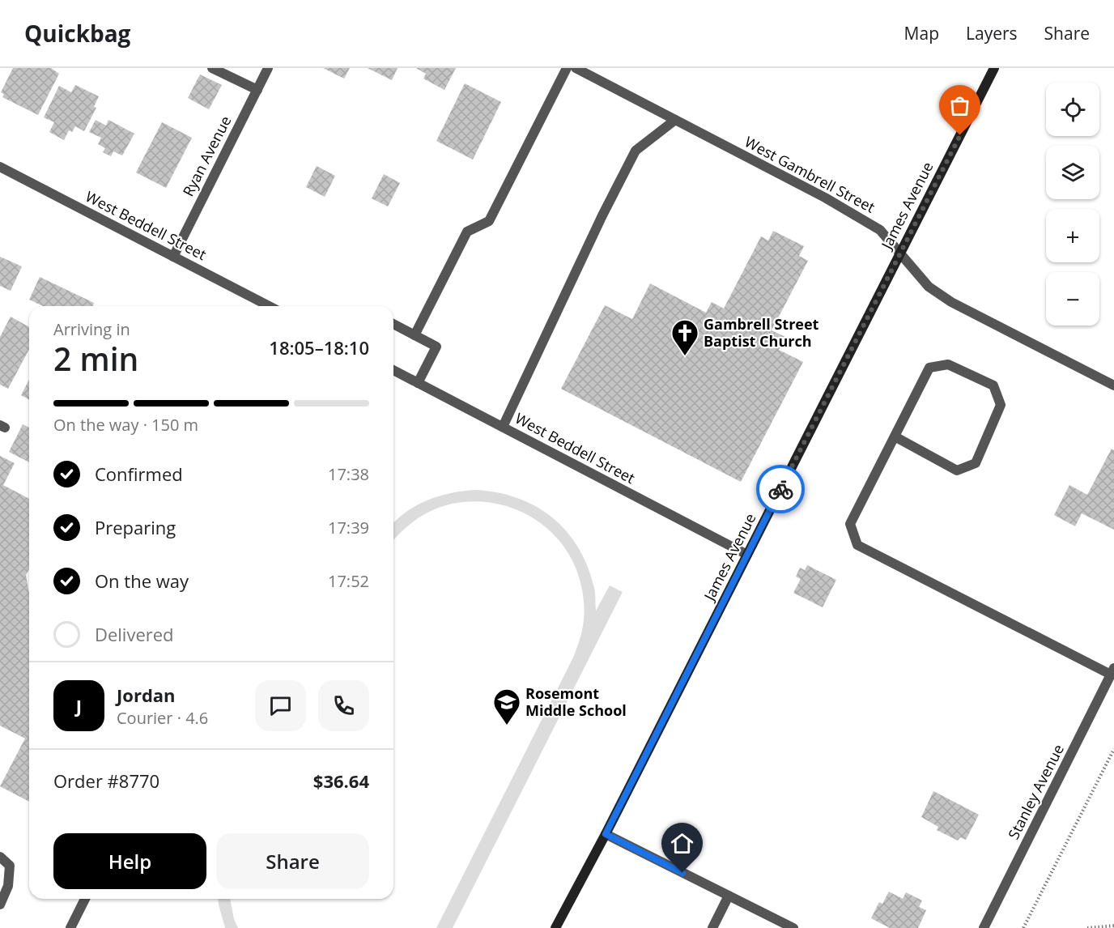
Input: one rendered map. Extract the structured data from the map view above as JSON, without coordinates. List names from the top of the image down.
{
  "streets": {
    "main road": ["James Avenue"],
    "street": [
      "Ryan Avenue",
      "West Gambrell Street",
      "West Beddell Street",
      "Stanley Avenue"
    ]
  },
  "crossings": [
    ["Ryan Avenue", "West Beddell Street"],
    ["West Gambrell Street", "James Avenue"],
    ["James Avenue", "West Beddell Street"]
  ],
  "places": {
    "church": ["Gambrell Street Baptist Church"],
    "school or university": ["Rosemont Middle School"]
  },
  "page": {
    "header": "Quickbag",
    "nav": ["Map", "Layers", "Share"],
    "map_buttons": ["+", "−"],
    "heading": ["2 min", "Arriving in", "18:05–18:10"],
    "panel": [
      "Jordan",
      "Courier · 4.6",
      "Order #8770",
      "$36.64"
    ],
    "bar": "On the way · 150 m",
    "list": [
      ["Confirmed", "17:38"],
      ["Preparing", "17:39"],
      ["On the way", "17:52"],
      "Delivered"
    ],
    "round": "J",
    "buttons": ["Help", "Share"]
  }
}
